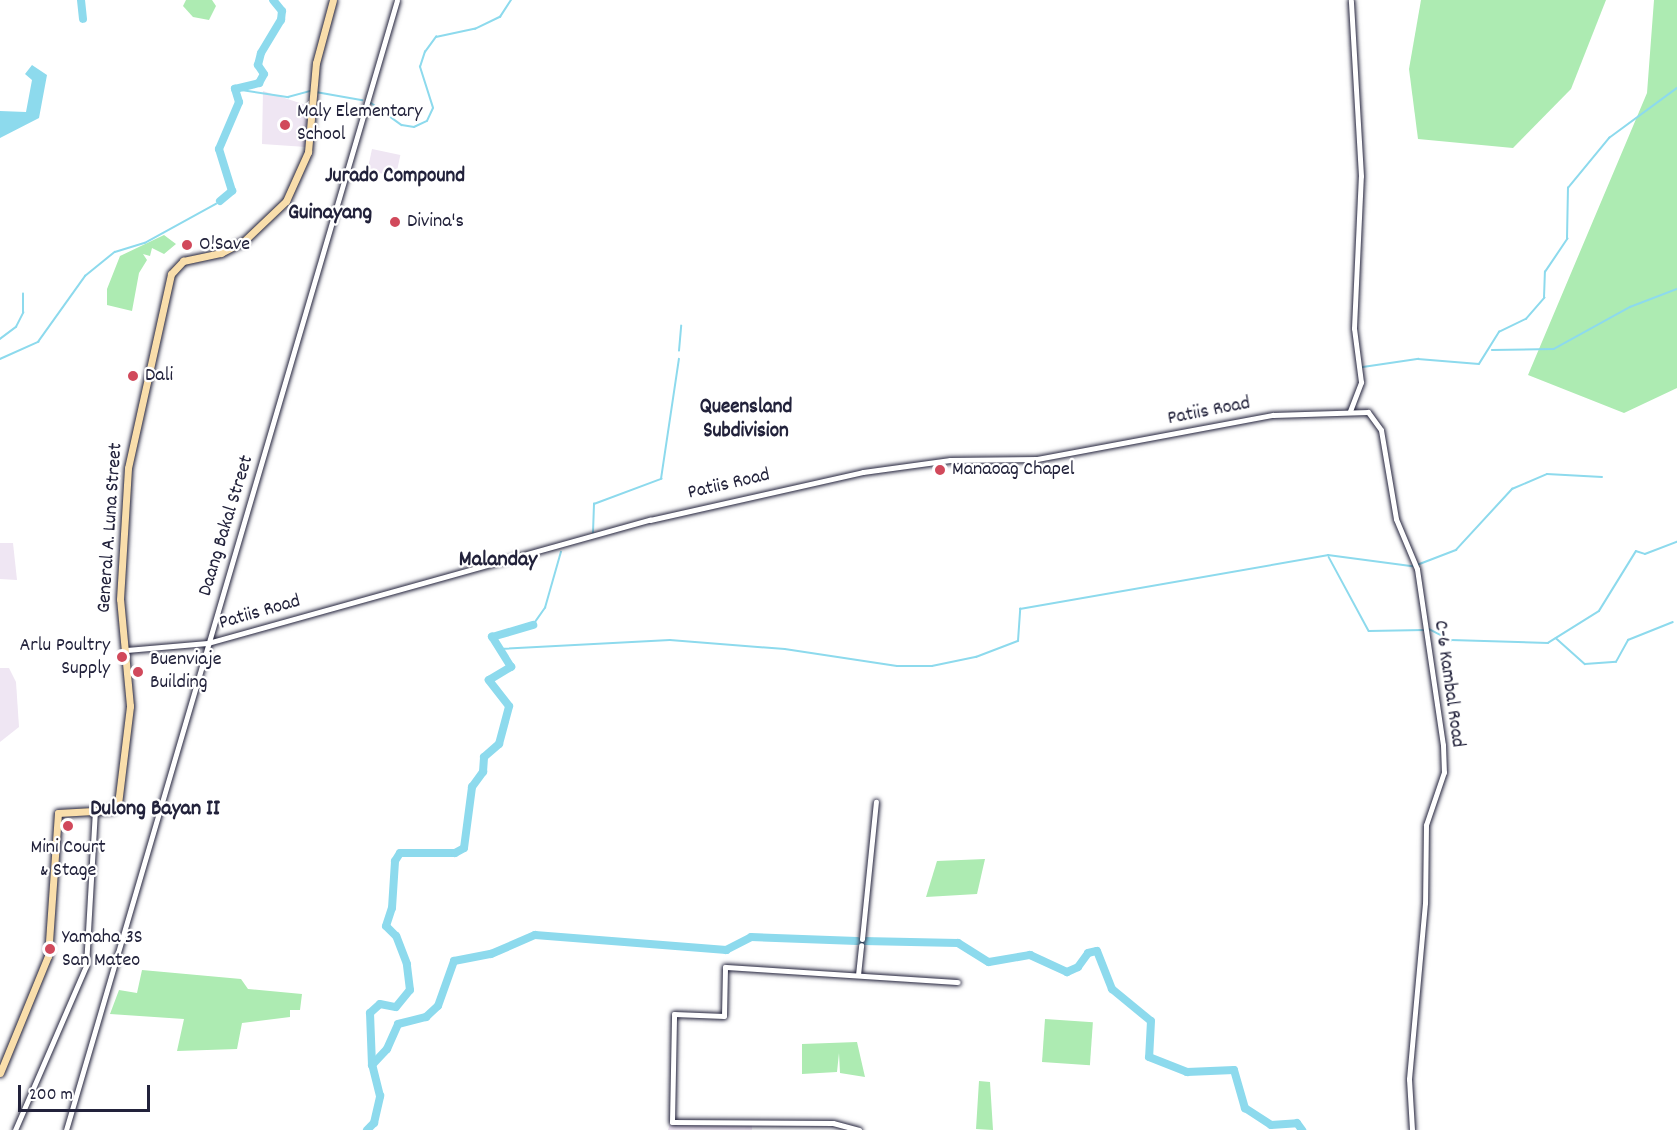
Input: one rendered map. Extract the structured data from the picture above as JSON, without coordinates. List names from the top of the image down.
{
  "streets": {
    "main road": ["General A. Luna Street"],
    "street": ["Patiis Road", "Daang Bakal Street", "C-6 Kambal Road"]
  },
  "crossings": [
    ["Patiis Road", "Daang Bakal Street"],
    ["Patiis Road", "General A. Luna Street"],
    ["Patiis Road", "C-6 Kambal Road"]
  ],
  "districts": [
    "Jurado Compound",
    "Guinayang",
    "Queensland Subdivision",
    "Malanday",
    "Dulong Bayan II"
  ],
  "places": [
    "Maly Elementary School",
    "Divina's",
    "O!Save",
    "Dali",
    "Manaoag Chapel",
    "Arlu Poultry Supply",
    "Buenviaje Building",
    "Mini Court & Stage",
    "Yamaha 3S San Mateo"
  ],
  "scale_bar": "200 m"
}
